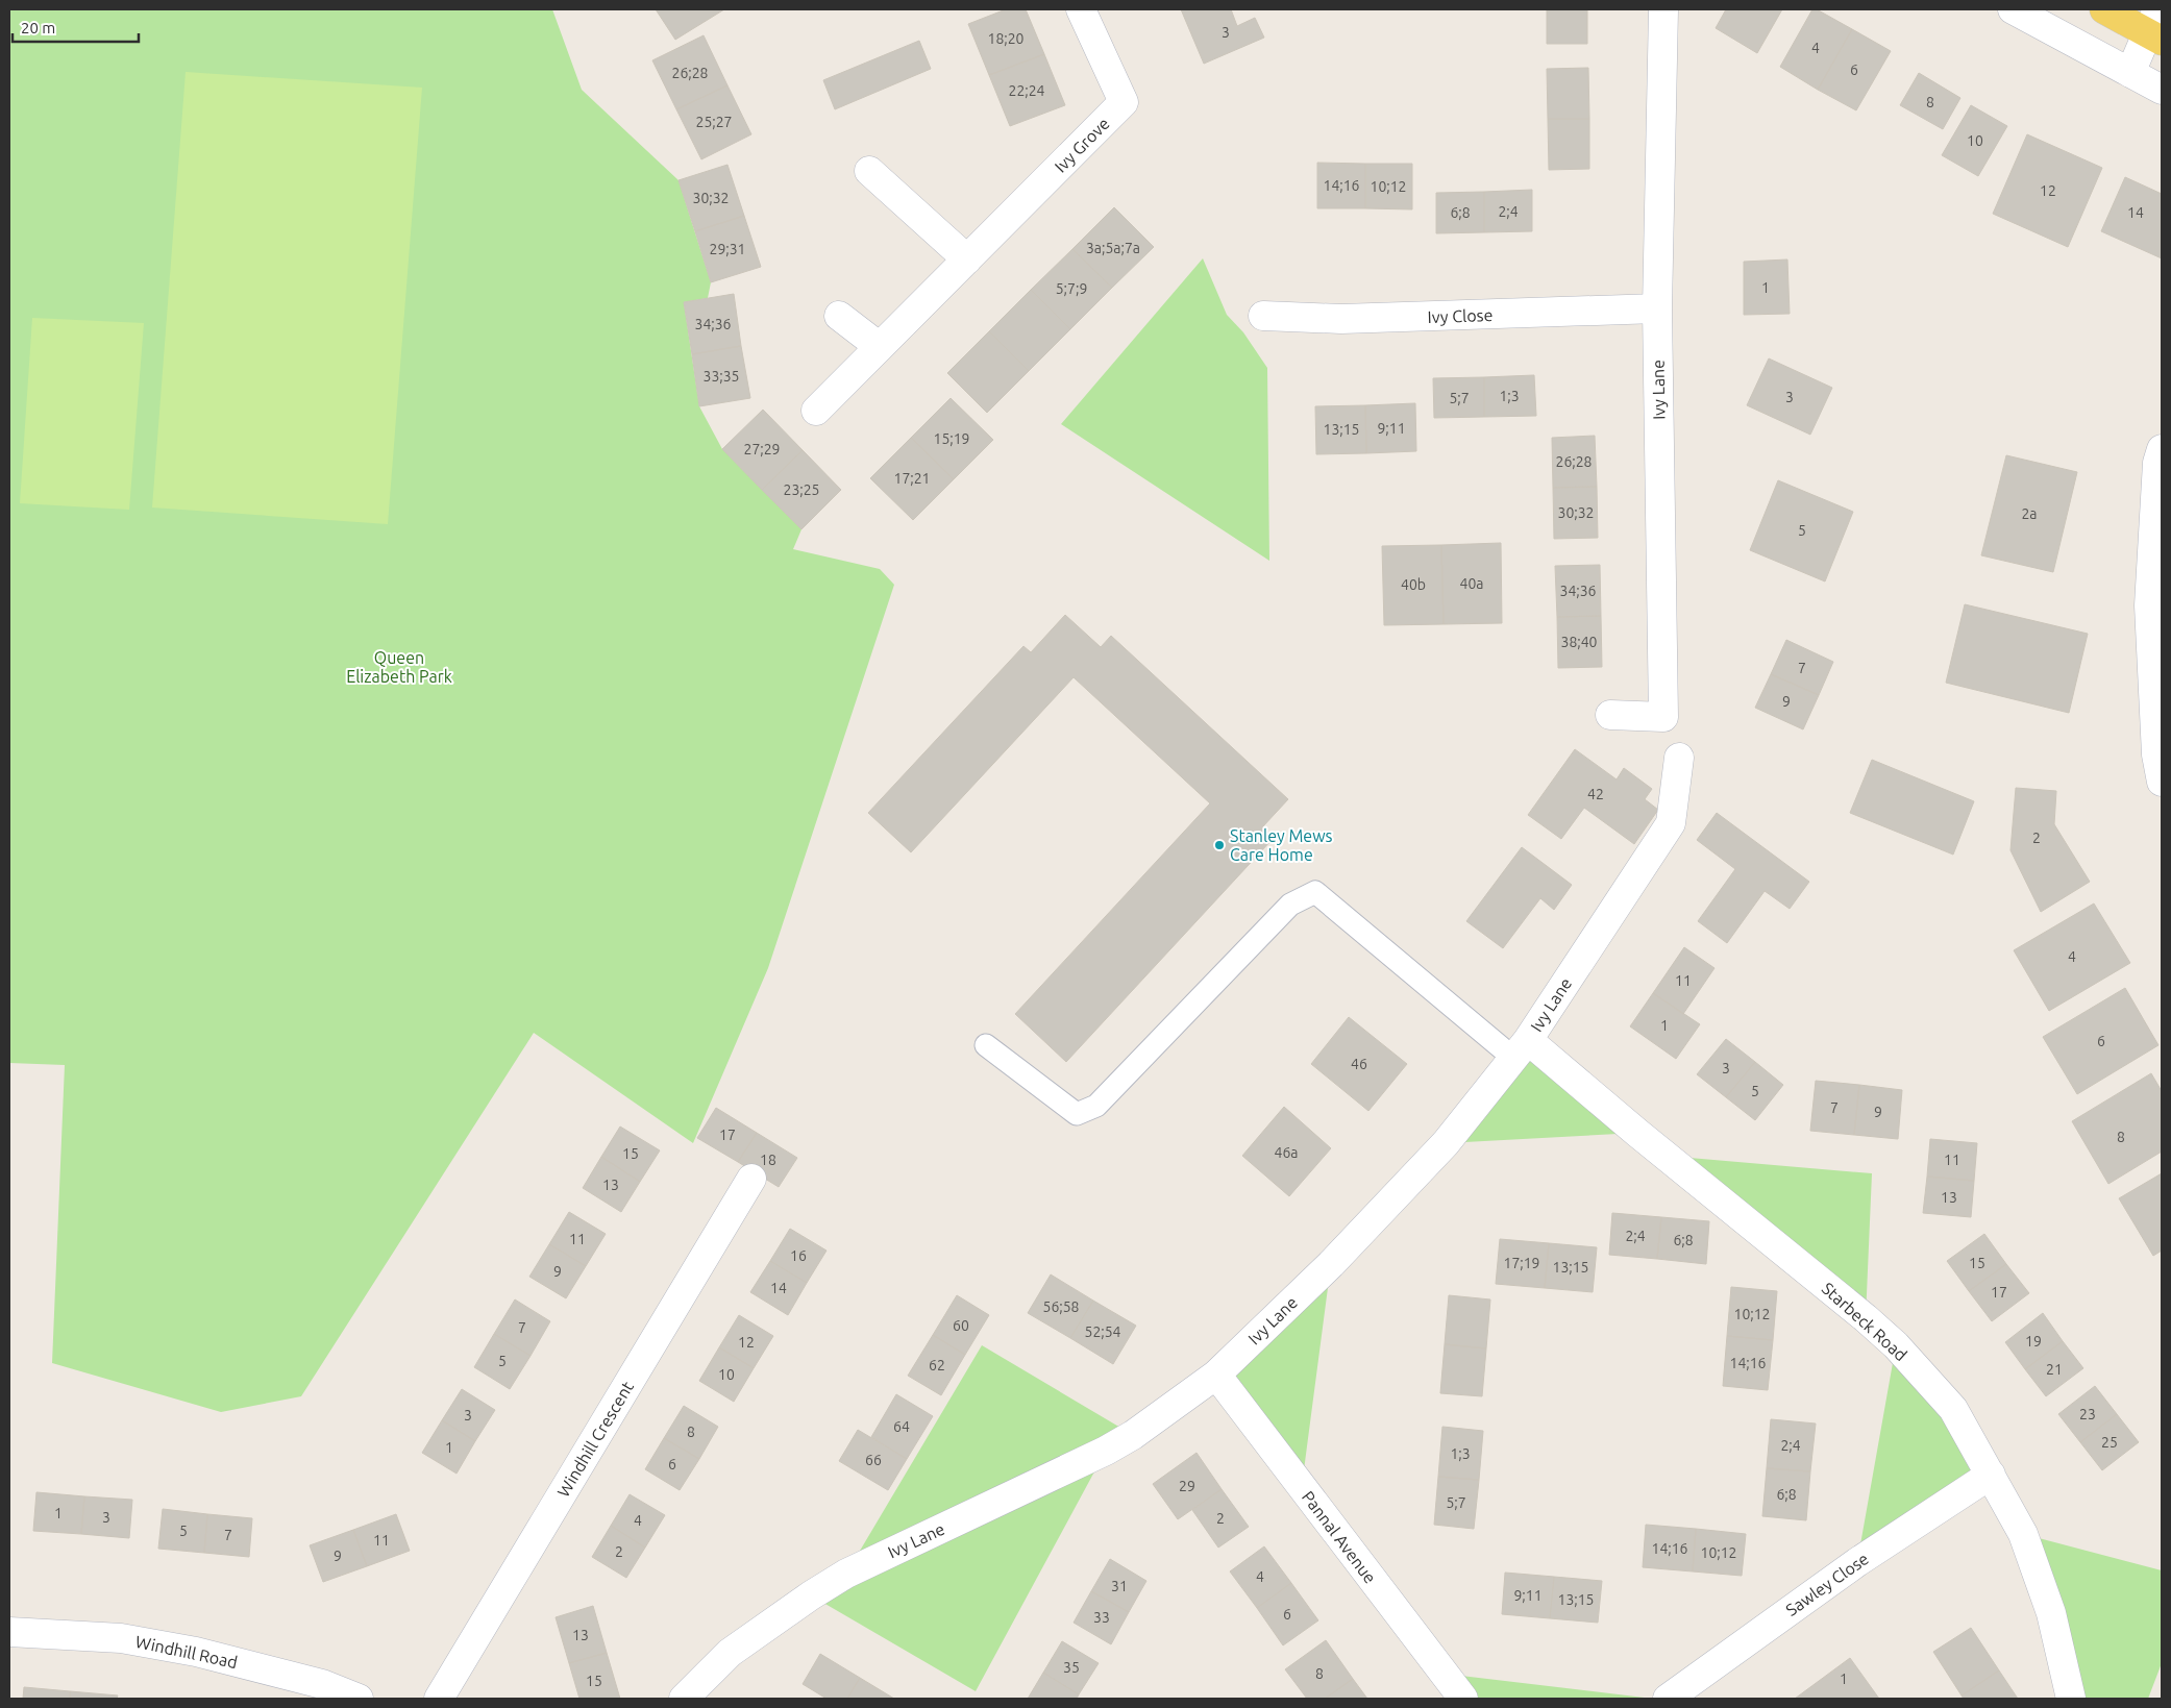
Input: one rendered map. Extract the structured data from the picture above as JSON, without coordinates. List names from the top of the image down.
{
  "streets": {
    "street": [
      "Ivy Grove",
      "Ivy Close",
      "Ivy Lane",
      "Starbeck Road",
      "Windhill Crescent",
      "Pannal Avenue",
      "Sawley Close",
      "Windhill Road"
    ]
  },
  "crossings": [
    ["Ivy Close", "Ivy Lane"],
    ["Ivy Lane", "Starbeck Road"],
    ["Ivy Lane", "Pannal Avenue"],
    ["Starbeck Road", "Sawley Close"]
  ],
  "parks": ["Queen Elizabeth Park"],
  "places": ["Stanley Mews Care Home"],
  "house_numbers": [
    "3",
    "18;20",
    "4",
    "6",
    "26;28",
    "22;24",
    "8",
    "25;27",
    "10",
    "14;16",
    "10;12",
    "12",
    "30;32",
    "2;4",
    "6;8",
    "14",
    "3a;5a;7a",
    "29;31",
    "1",
    "5;7;9",
    "34;36",
    "33;35",
    "1;3",
    "3",
    "5;7",
    "9;11",
    "13;15",
    "15;19",
    "27;29",
    "26;28",
    "17;21",
    "23;25",
    "30;32",
    "2a",
    "5",
    "40a",
    "40b",
    "34;36",
    "38;40",
    "7",
    "9",
    "42",
    "2",
    "4",
    "11",
    "1",
    "6",
    "46",
    "3",
    "5",
    "7",
    "9",
    "17",
    "8",
    "46a",
    "15",
    "18",
    "11",
    "13",
    "13",
    "2;4",
    "11",
    "6;8",
    "16",
    "17;19",
    "15",
    "13;15",
    "9",
    "14",
    "17",
    "56;58",
    "10;12",
    "60",
    "7",
    "52;54",
    "19",
    "12",
    "5",
    "14;16",
    "62",
    "21",
    "10",
    "23",
    "3",
    "64",
    "8",
    "25",
    "2;4",
    "1",
    "1;3",
    "66",
    "6",
    "29",
    "6;8",
    "5;7",
    "1",
    "3",
    "2",
    "4",
    "5",
    "7",
    "11",
    "14;16",
    "2",
    "10;12",
    "9",
    "4",
    "31",
    "9;11",
    "13;15",
    "6",
    "33",
    "13",
    "35",
    "8",
    "1",
    "15"
  ],
  "scale_bar": "20 m"
}
